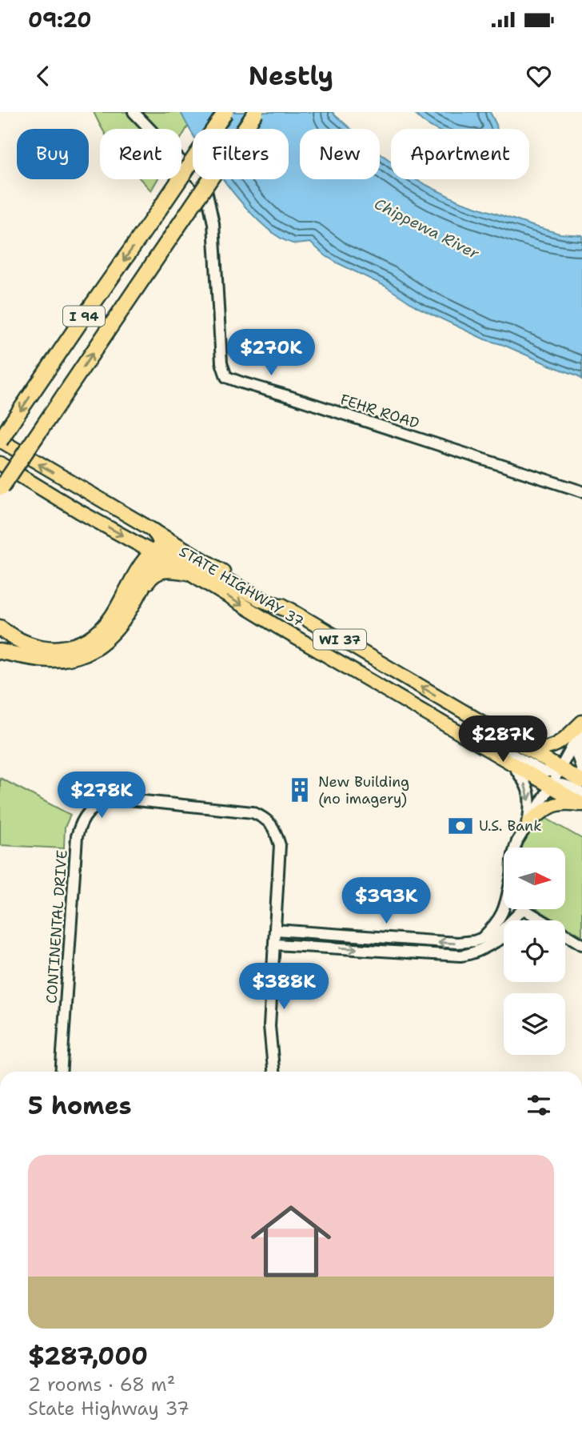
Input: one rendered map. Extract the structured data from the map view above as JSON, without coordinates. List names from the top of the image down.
{
  "streets": {
    "highway": ["I 94"],
    "main road": ["STATE HIGHWAY 37", "WI 37"],
    "street": ["FEHR ROAD", "CONTINENTAL DRIVE"]
  },
  "crossings": [
    ["I 94", "STATE HIGHWAY 37"]
  ],
  "water": ["Chippewa River"],
  "places": {
    "building": ["New Building (no imagery)"],
    "bank": ["U.S. Bank"]
  },
  "north": "right",
  "page": {
    "status": "09:20",
    "header": "Nestly",
    "chip": [
      "Buy",
      "Rent",
      "Filters",
      "New",
      "Apartment"
    ],
    "price": [
      "$270K",
      "$287K",
      "$278K",
      "$393K",
      "$388K"
    ],
    "heading": "5 homes",
    "list": [
      {
        "name": "$287,000",
        "note": "2 rooms · 68 m² · State Highway 37"
      }
    ]
  }
}
